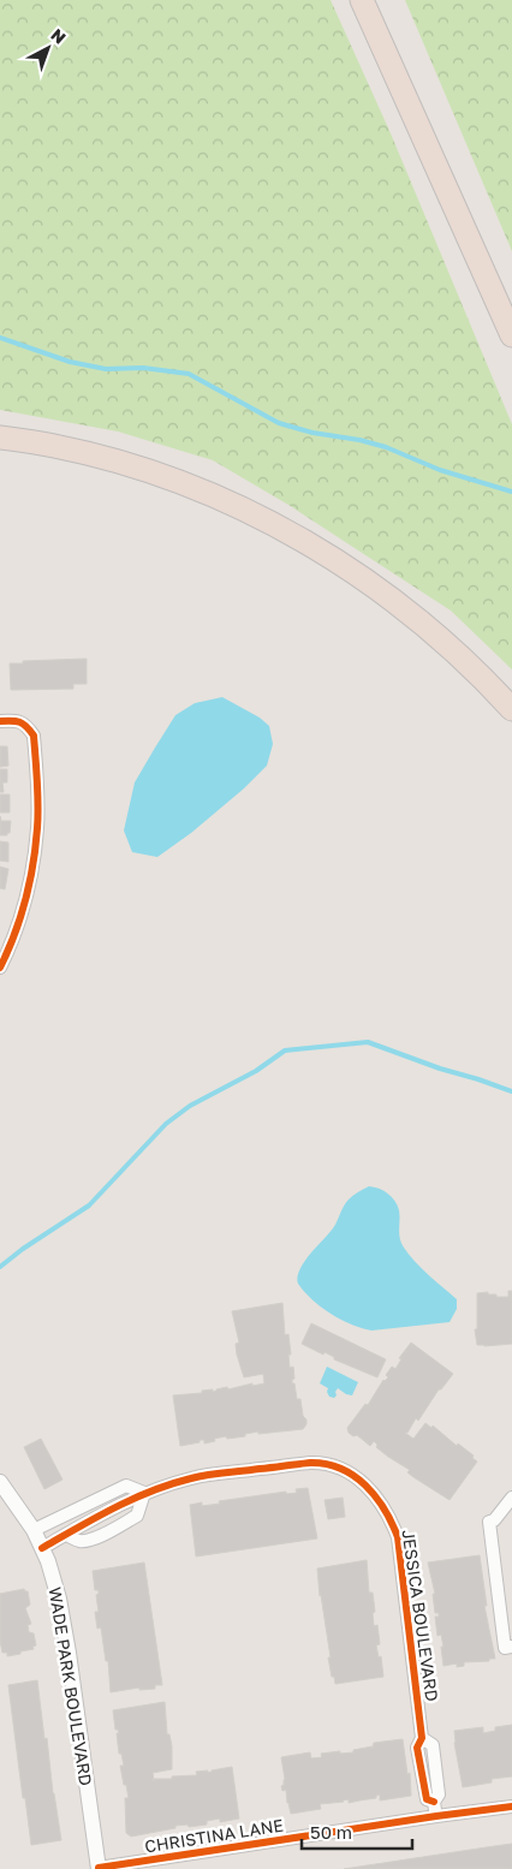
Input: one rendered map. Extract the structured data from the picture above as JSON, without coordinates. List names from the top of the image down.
{
  "streets": {
    "street": ["JESSICA BOULEVARD", "WADE PARK BOULEVARD", "CHRISTINA LANE"]
  },
  "crossings": [
    ["JESSICA BOULEVARD", "WADE PARK BOULEVARD"],
    ["JESSICA BOULEVARD", "CHRISTINA LANE"],
    ["WADE PARK BOULEVARD", "CHRISTINA LANE"]
  ],
  "scale_bar": "50 m",
  "north": "top right"
}
